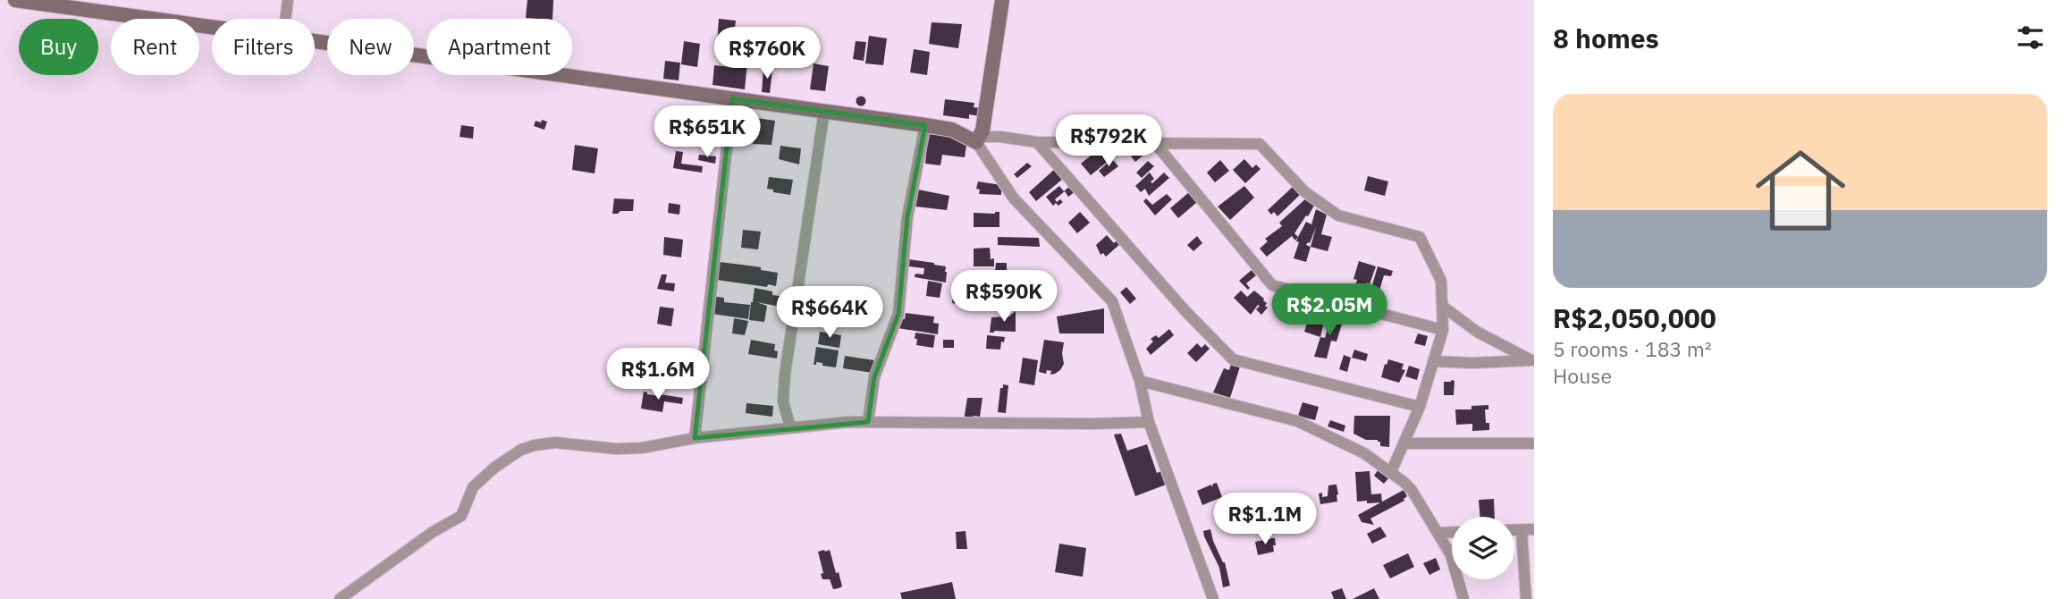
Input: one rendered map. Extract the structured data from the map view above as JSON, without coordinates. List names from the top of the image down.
{
  "page": {
    "heading": "8 homes",
    "chip": [
      "Buy",
      "Rent",
      "Filters",
      "New",
      "Apartment"
    ],
    "price": [
      "R$760K",
      "R$651K",
      "R$792K",
      "R$590K",
      "R$2.05M",
      "R$664K",
      "R$1.6M",
      "R$1.1M"
    ],
    "list": [
      {
        "name": "R$2,050,000",
        "note": "5 rooms · 183 m² · House"
      }
    ]
  }
}
